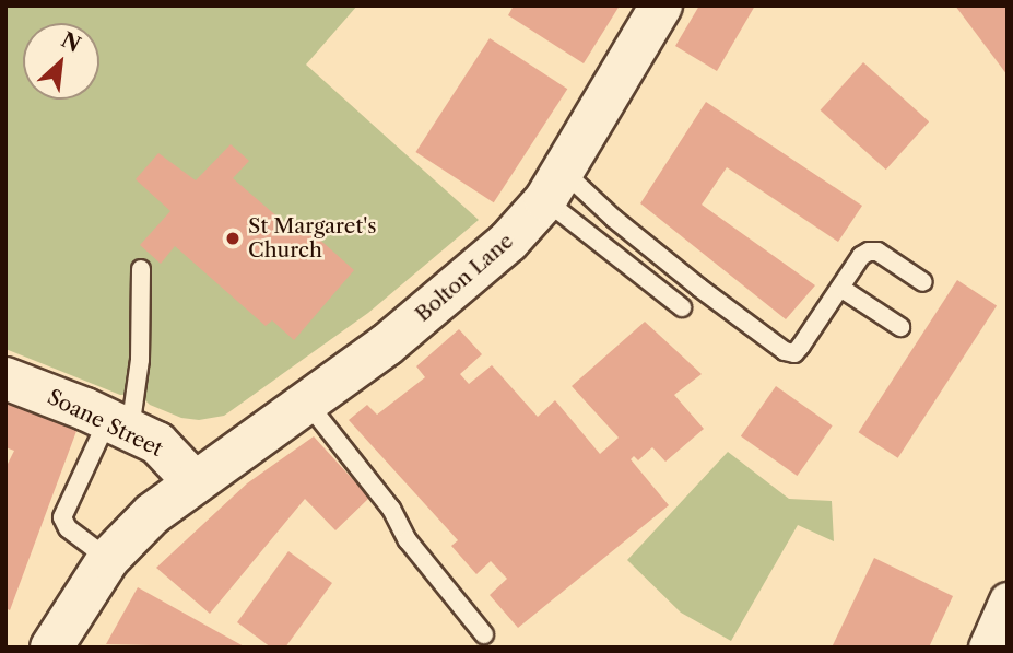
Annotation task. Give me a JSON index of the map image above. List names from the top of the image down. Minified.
{"streets":{"main road":["Bolton Lane","Soane Street"]},"crossings":[["Bolton Lane","Soane Street"]],"places":["St Margaret's Church"],"north":"top right"}
